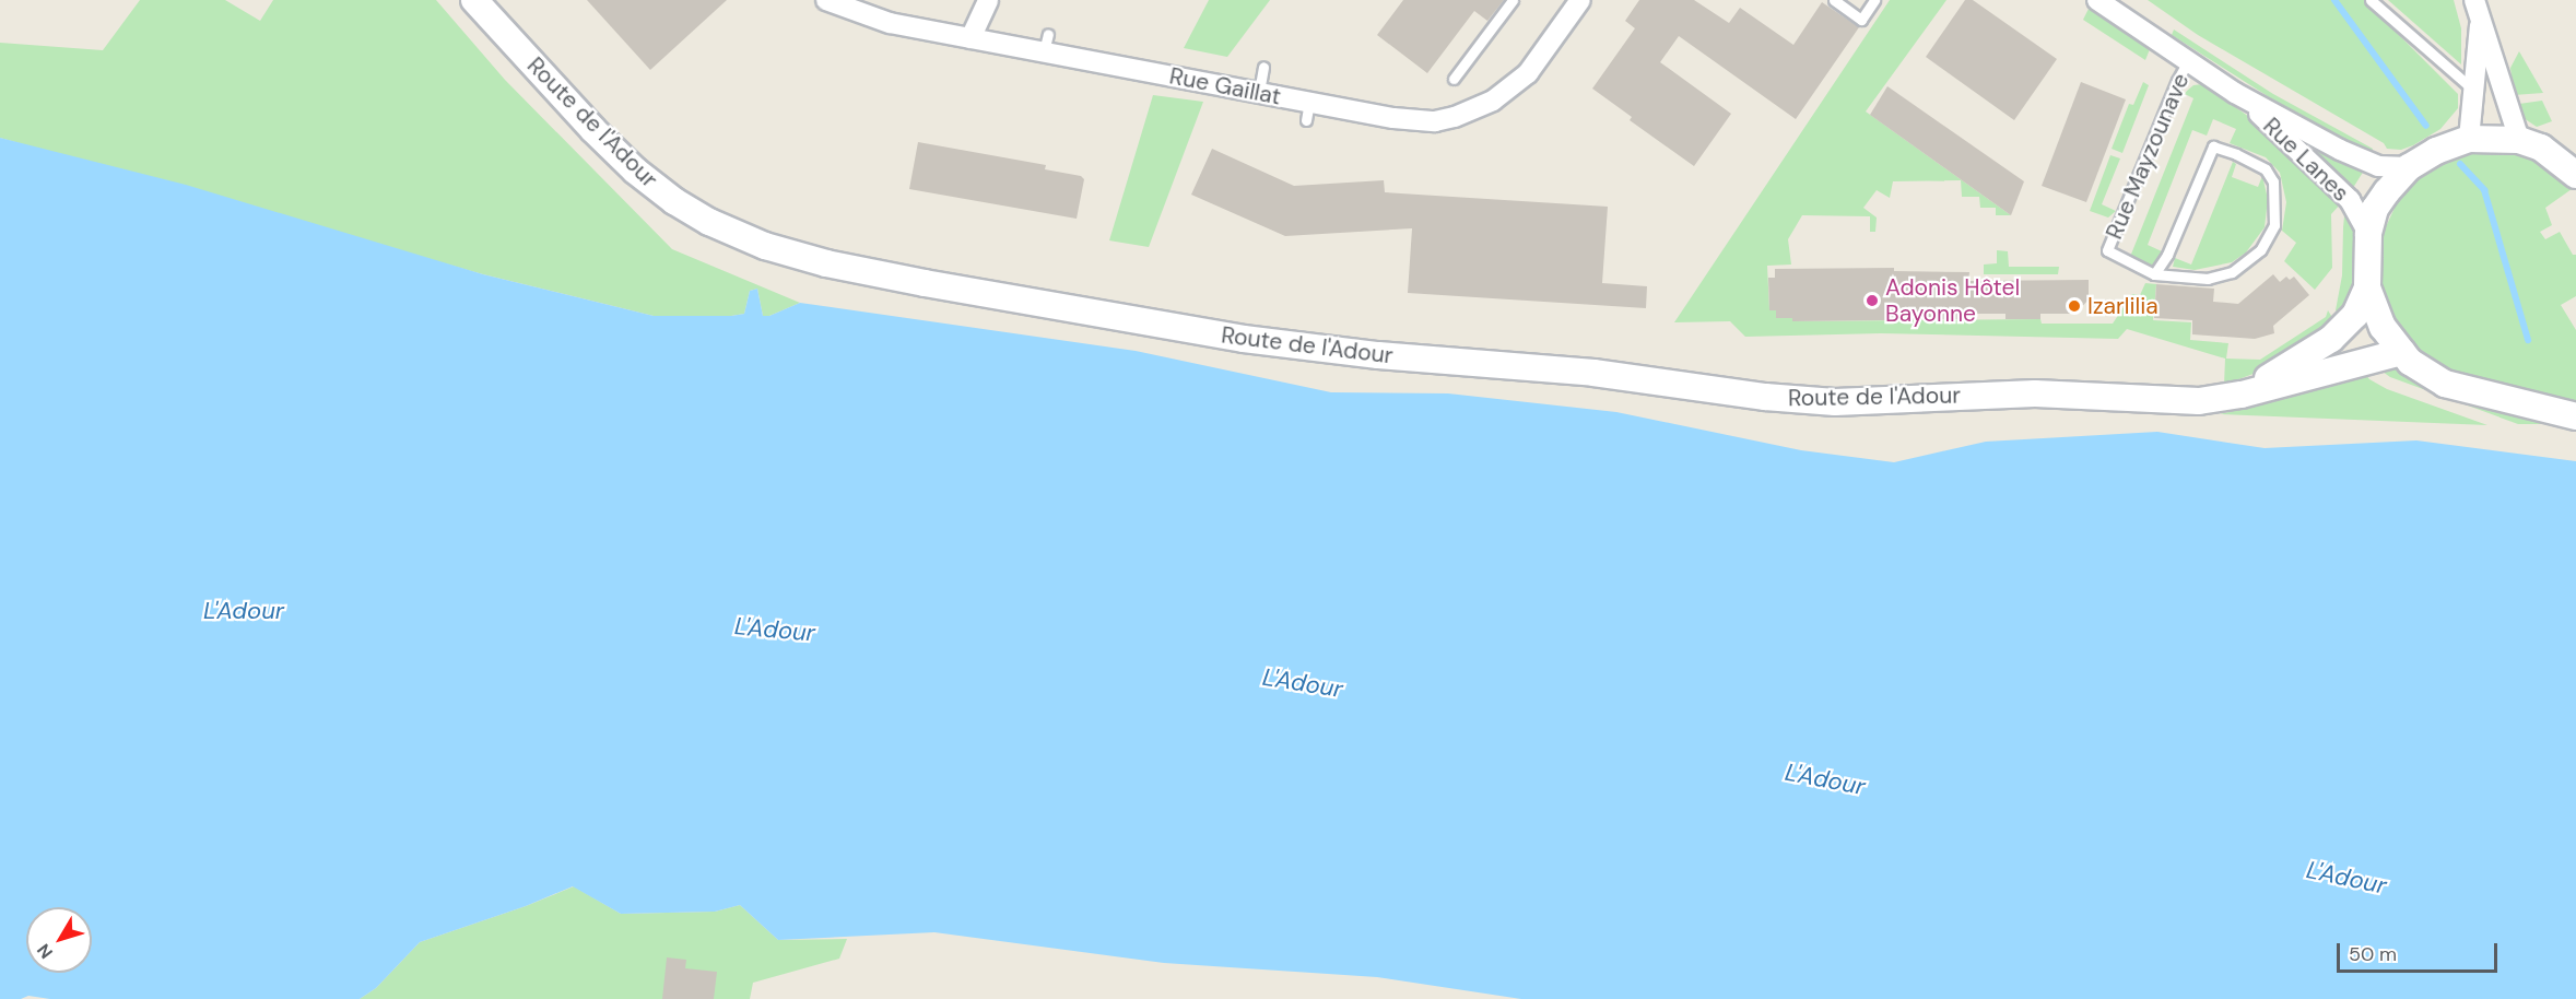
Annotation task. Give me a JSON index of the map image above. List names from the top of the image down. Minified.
{"streets":{"main road":["Route de l'Adour"],"street":["Rue Gaillat","Rue Lanes"],"lane":["Rue Mayzounave"]},"crossings":[["Rue Mayzounave","Rue Lanes"]],"water":["L'Adour"],"places":["Adonis Hôtel Bayonne","Izarlilia"],"scale_bar":"50 m","north":"bottom left"}
